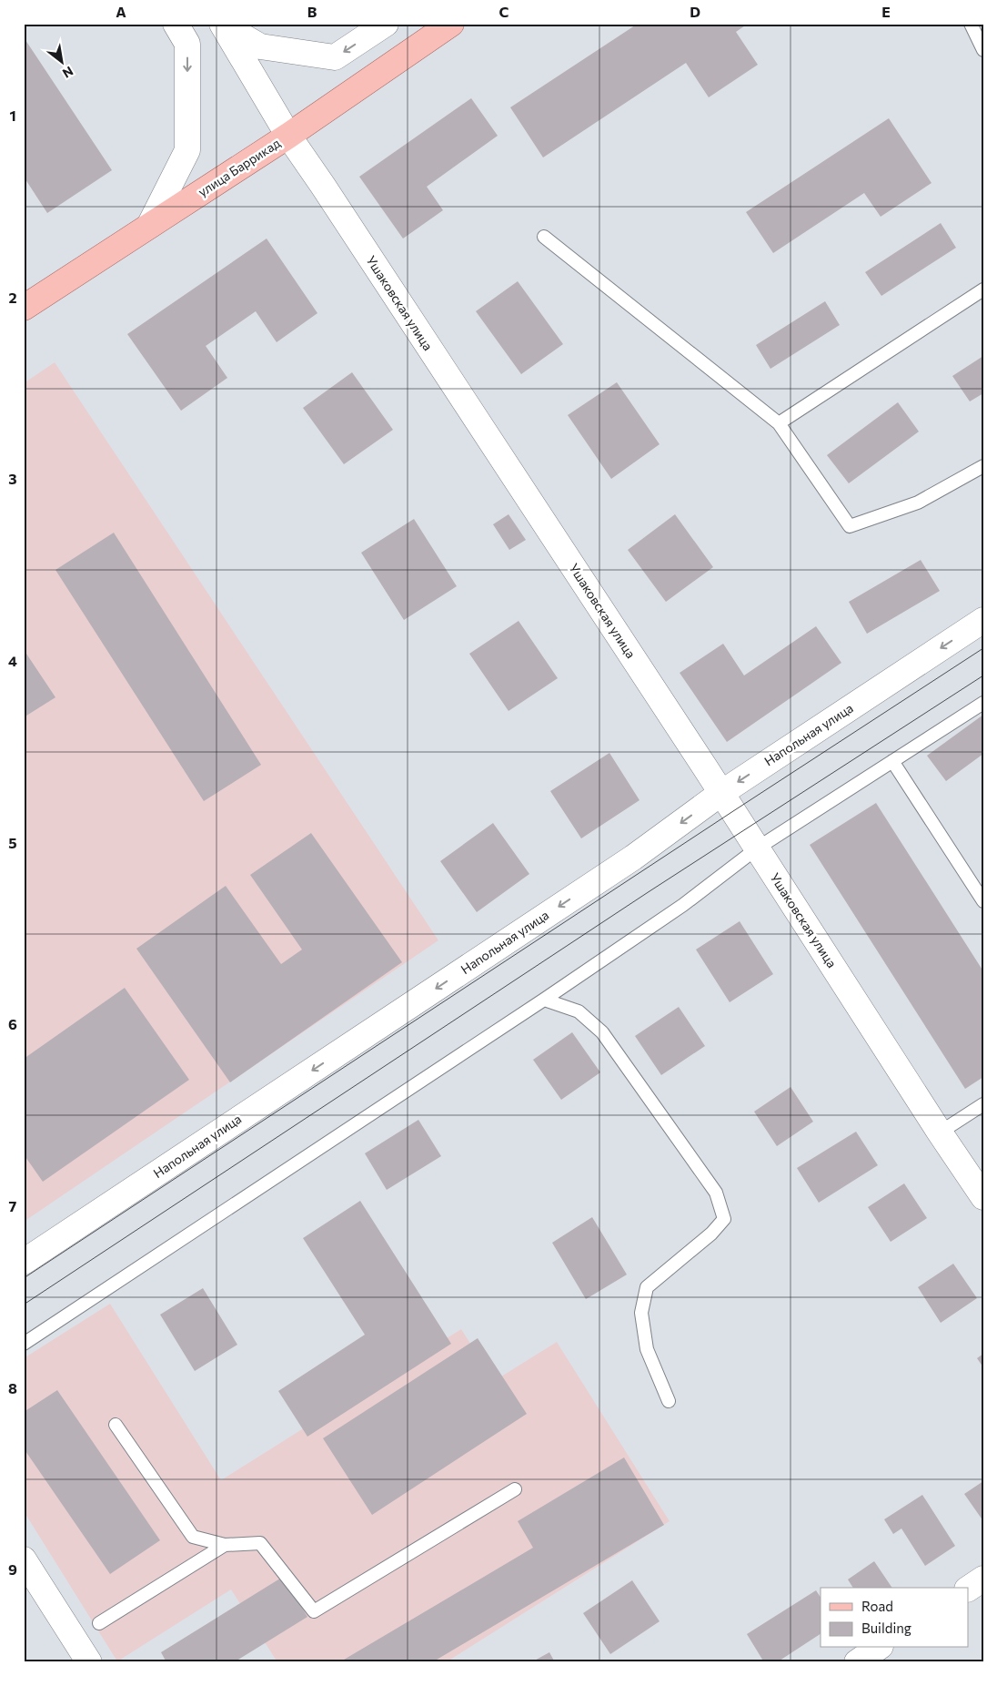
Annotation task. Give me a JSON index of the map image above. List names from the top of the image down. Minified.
{"streets":{"main road":["улица Баррикад","Ушаковская улица","Напольная улица"]},"crossings":[["улица Баррикад","Ушаковская улица"],["Ушаковская улица","Напольная улица"]],"one_way":["Напольная улица"],"legend":["Road","Building"],"north":"bottom right","grid":{"columns":["A","B","C","D","E"],"rows":["1","2","3","4","5","6","7","8","9"]}}
